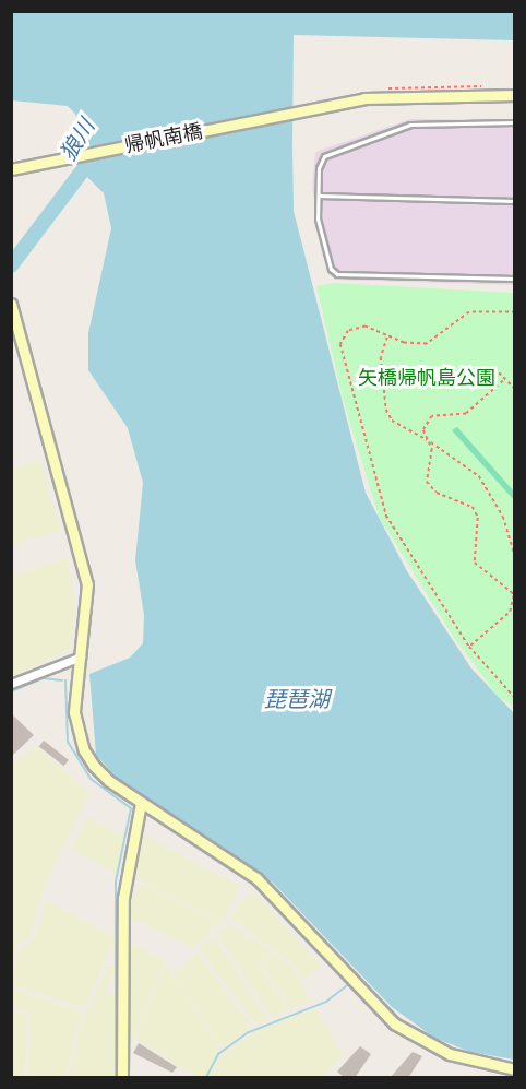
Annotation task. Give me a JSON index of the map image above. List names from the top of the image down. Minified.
{"streets":{"street":["帰帆南橋"]},"water":["狼川","琵琶湖"],"parks":["矢橋帰帆島公園"]}
